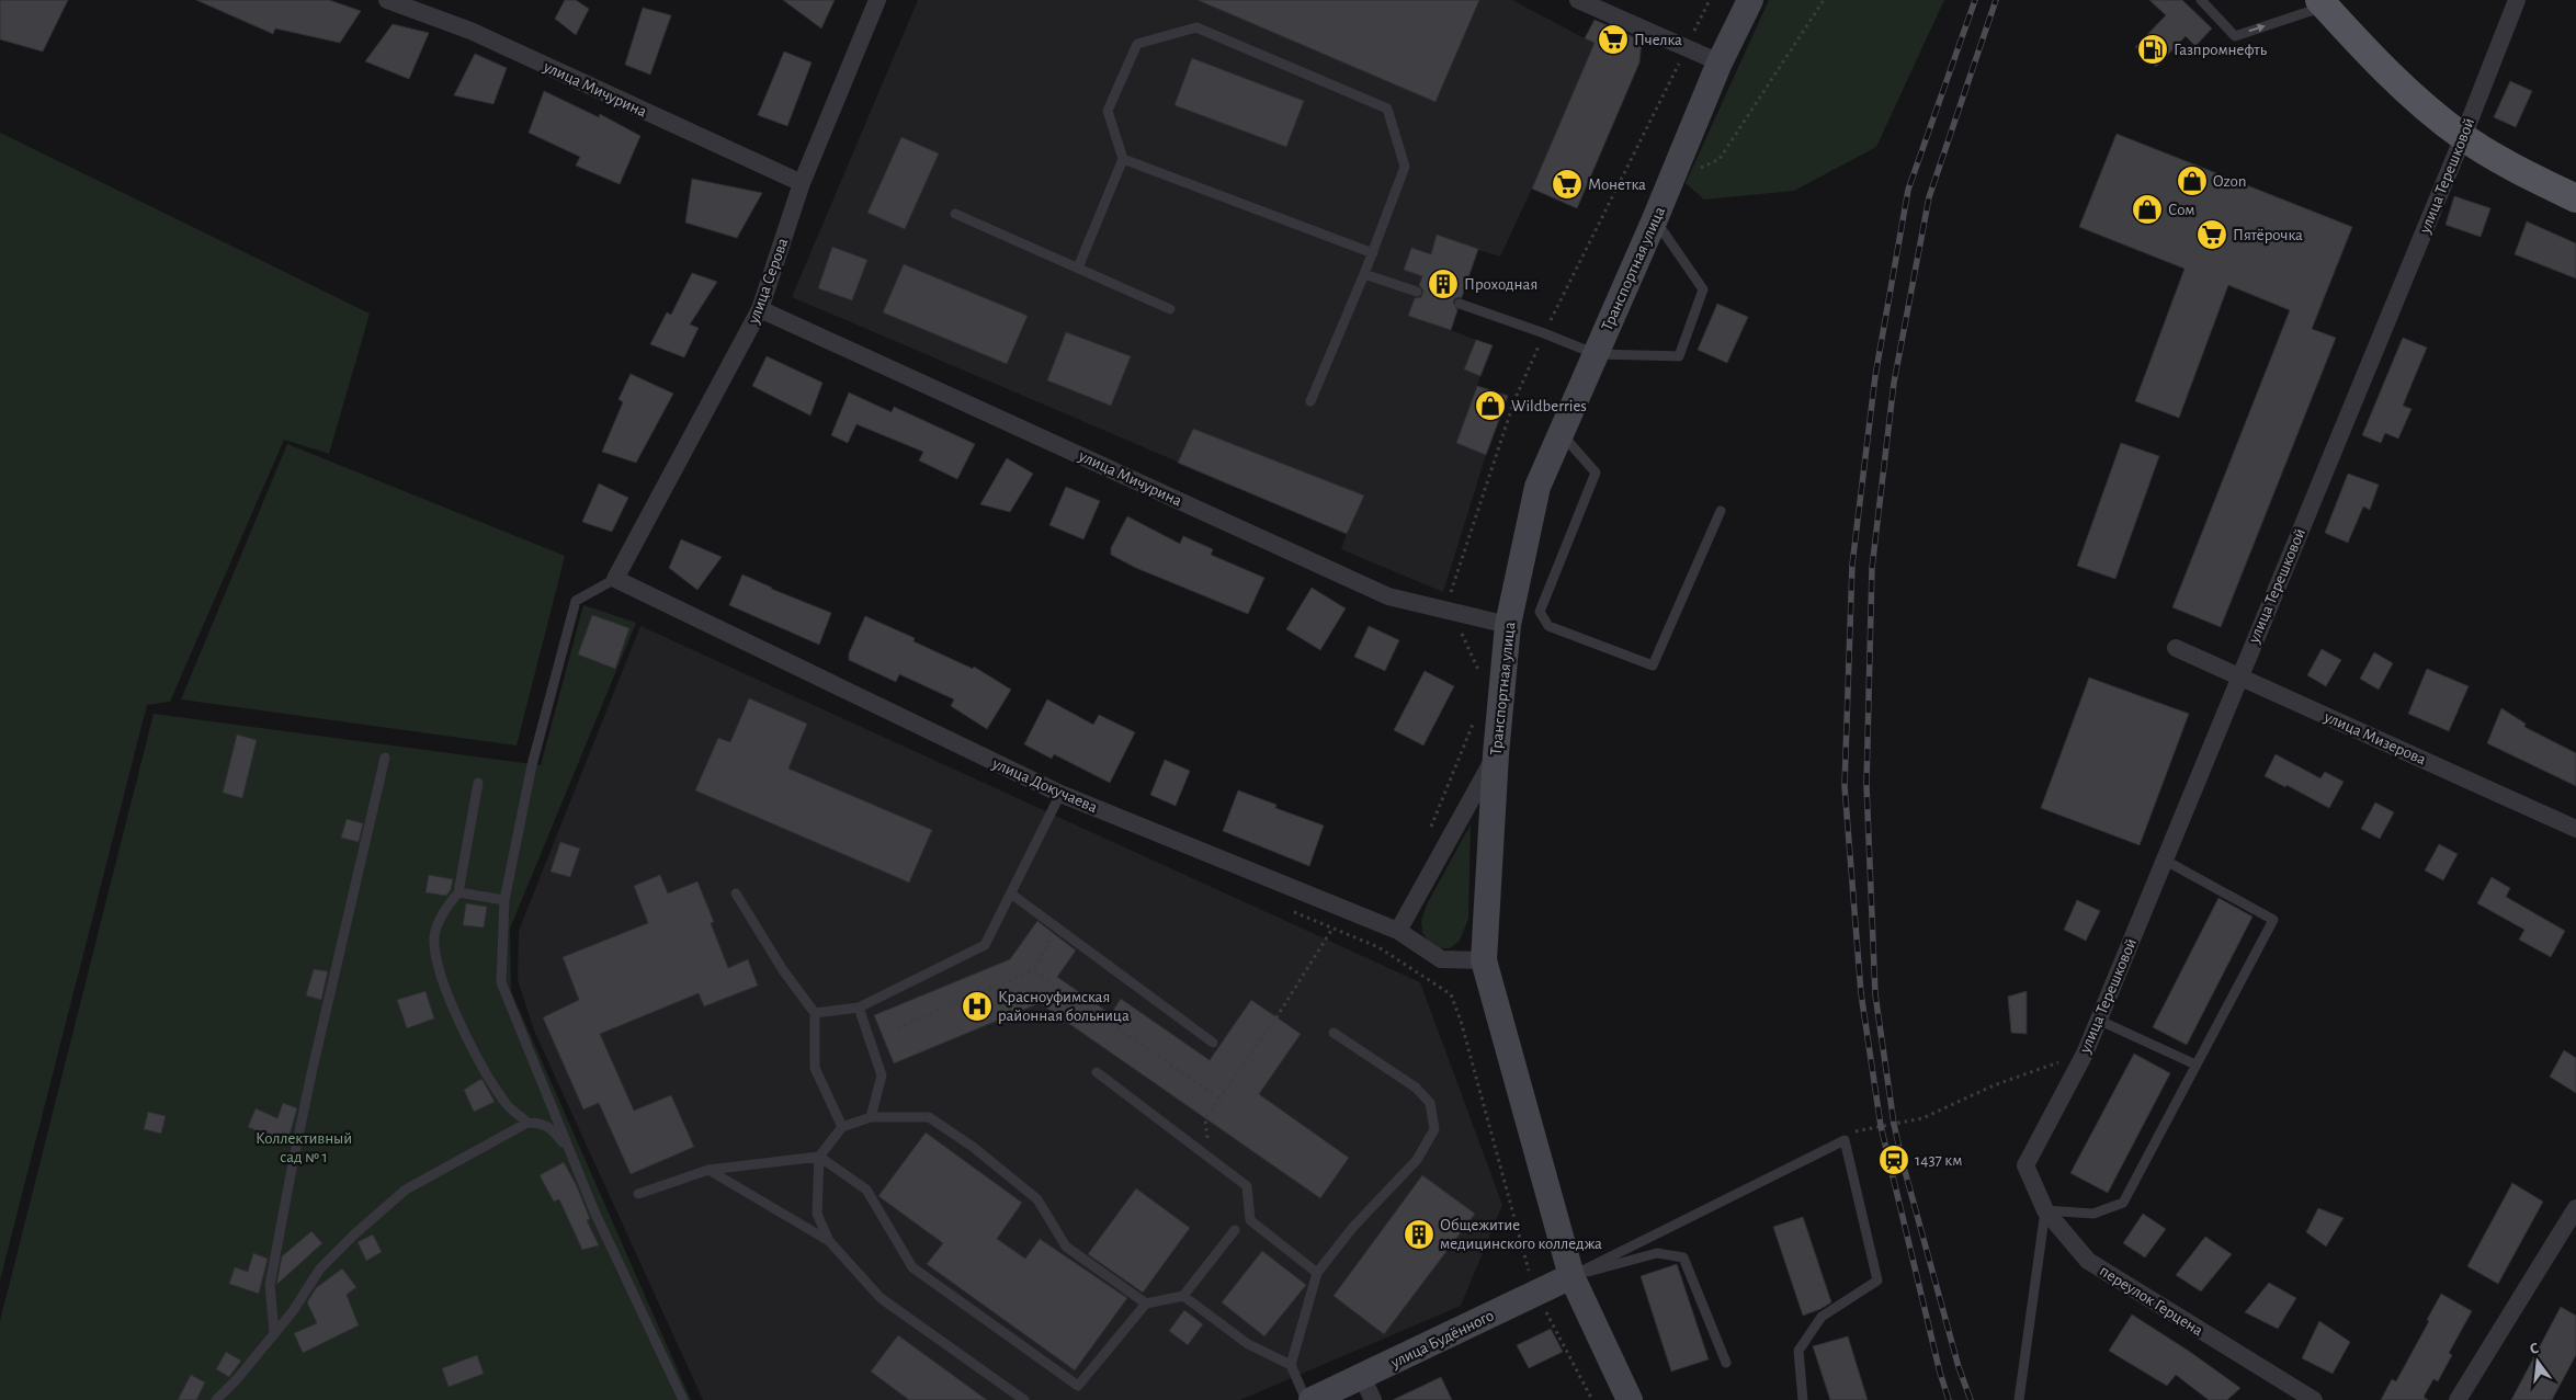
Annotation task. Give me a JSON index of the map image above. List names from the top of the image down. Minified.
{"streets":{"main road":["Транспортная улица","улица Будённого"],"street":["улица Мичурина","улица Терешковой","улица Серова","улица Мизерова","улица Докучаева","переулок Герцена"]},"crossings":[["улица Мичурина","Транспортная улица"],["улица Мичурина","улица Серова"],["улица Терешковой","улица Мизерова"],["улица Терешковой","переулок Герцена"],["Транспортная улица","улица Докучаева"],["Транспортная улица","улица Будённого"],["улица Серова","улица Докучаева"]],"parks":["Коллективный сад № 1"],"places":{"supermarket":["Пчелка","Монетка","Пятёрочка"],"fuel station":["Газпромнефть"],"shop":["Ozon","Сом","Wildberries"],"building":["Проходная","Общежитие медицинского колледжа"],"hospital":["Красноуфимская районная больница"],"station":["1437 км"]},"north":"top"}
